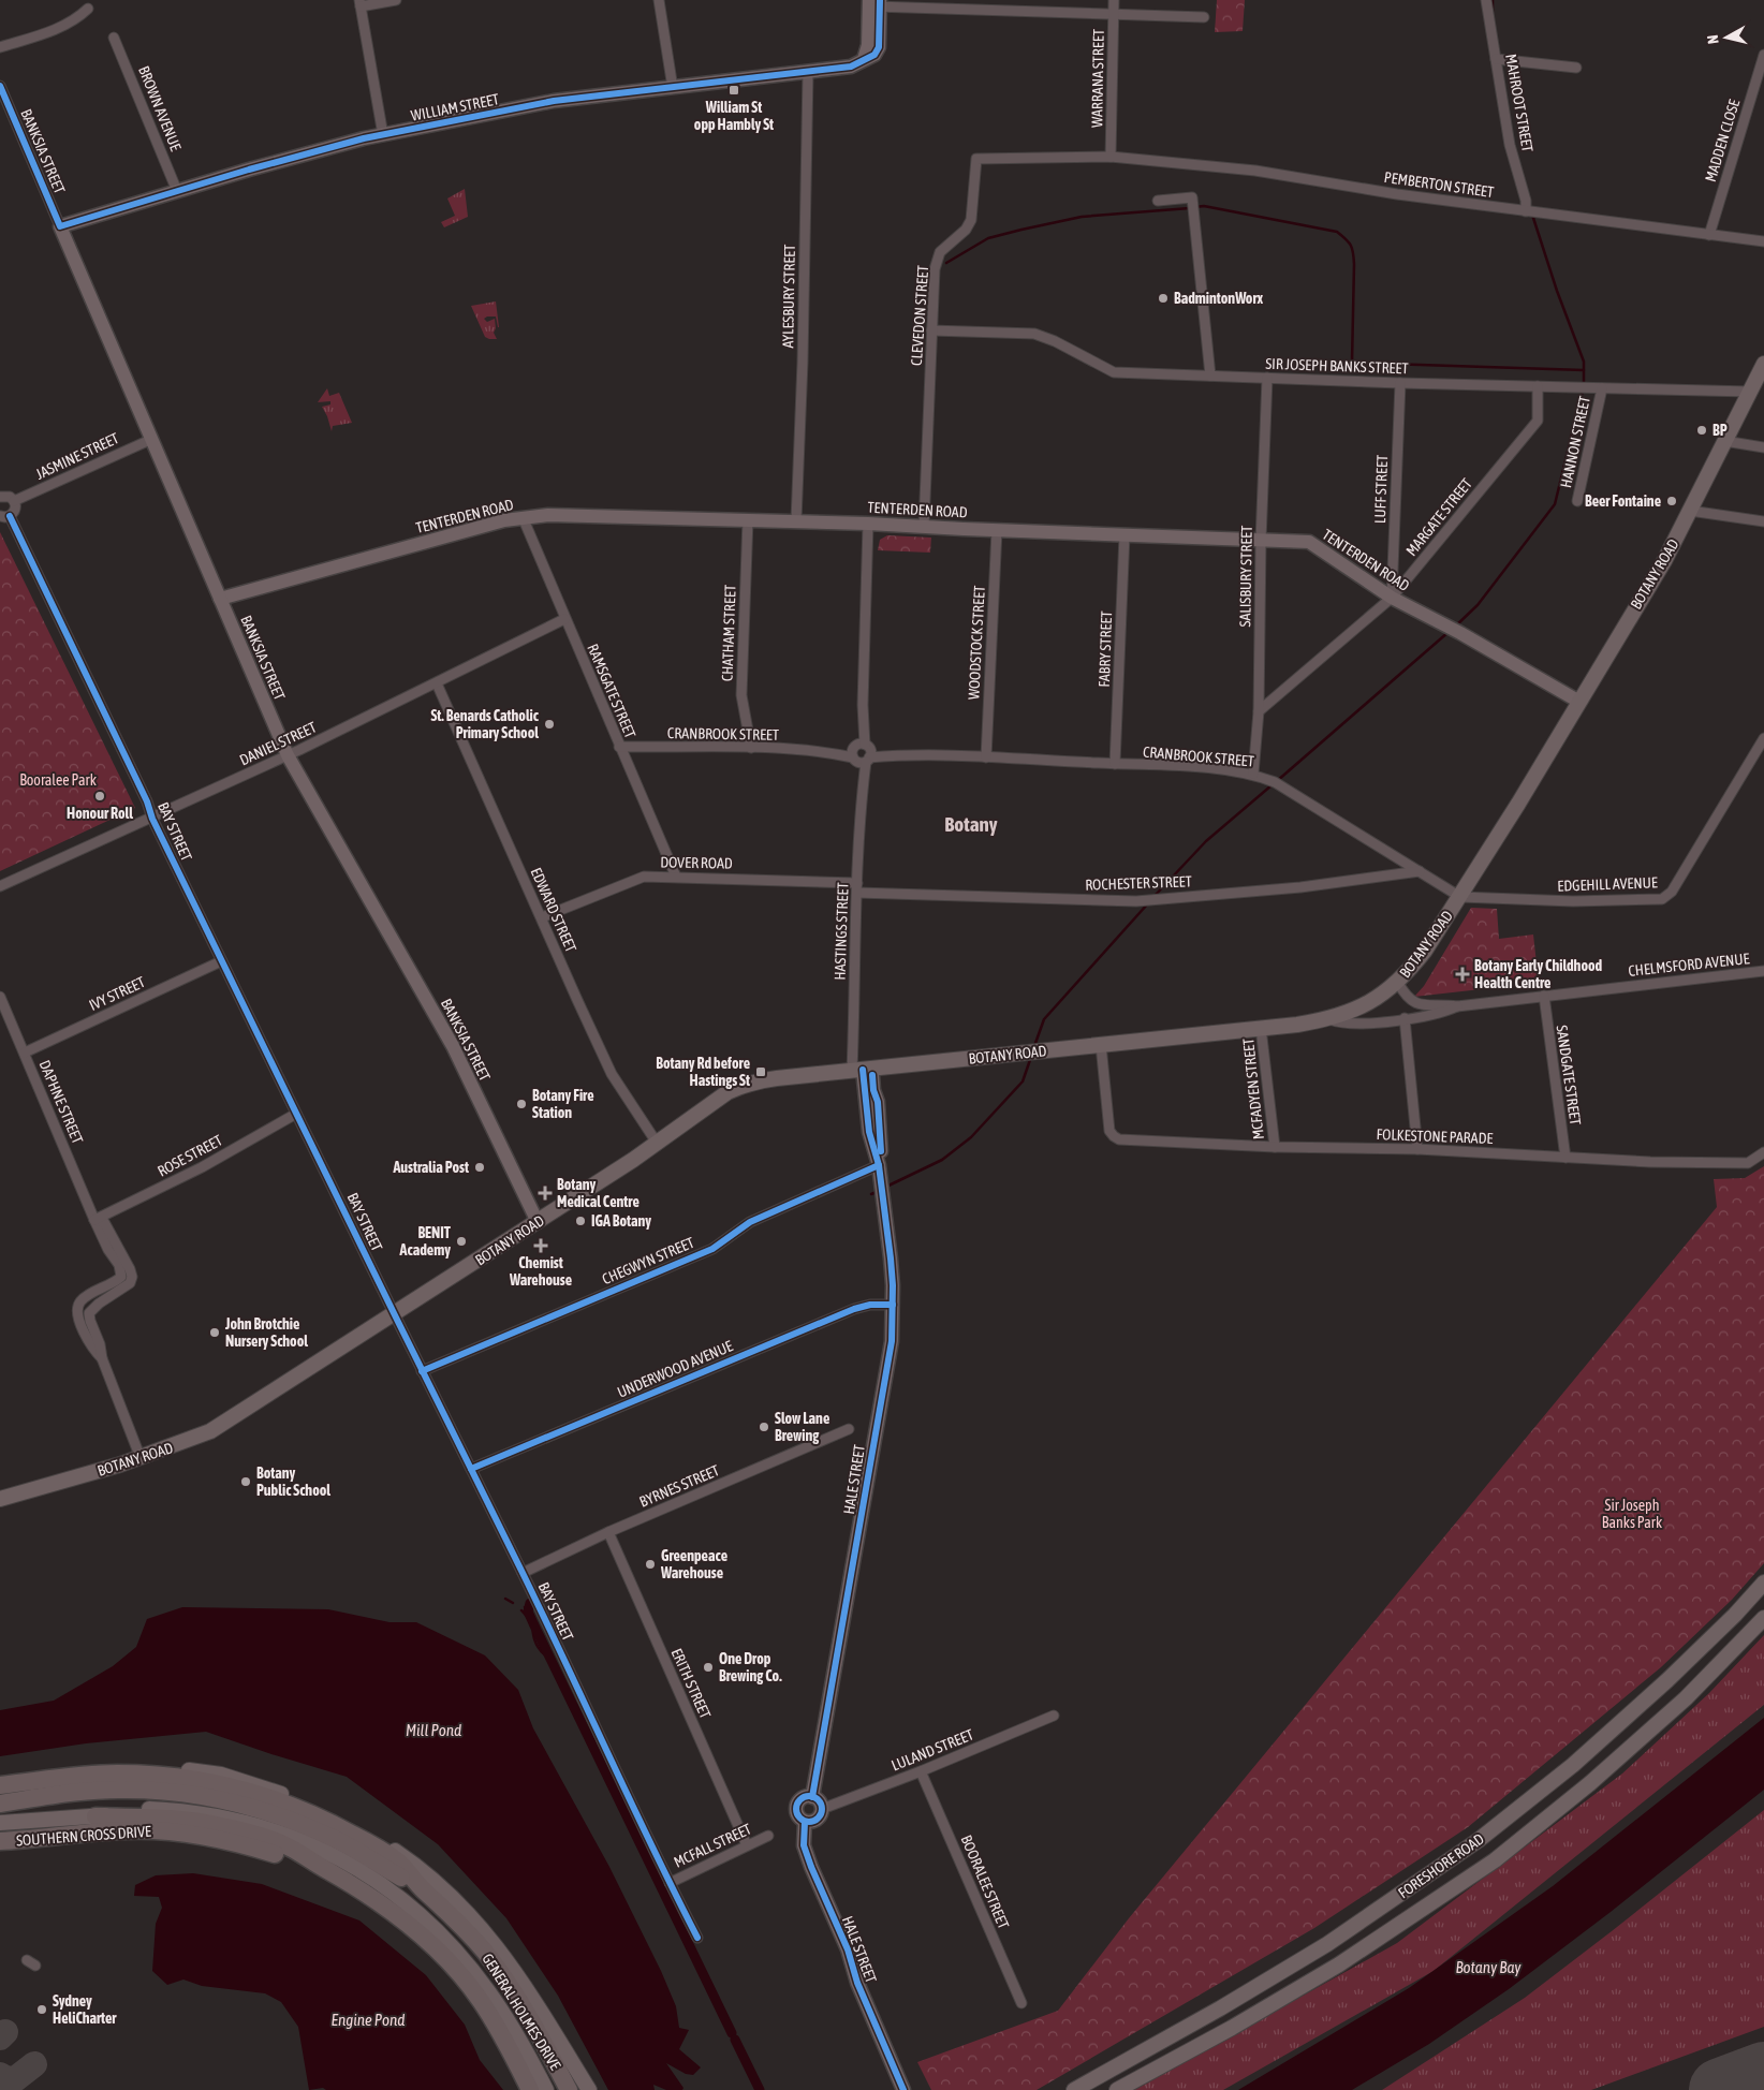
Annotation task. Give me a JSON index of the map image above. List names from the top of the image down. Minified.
{"streets":{"highway":["SOUTHERN CROSS DRIVE","GENERAL HOLMES DRIVE"],"main road":["BOTANY ROAD","FORESHORE ROAD"],"street":["WARRANA STREET","MAHROOT STREET","WILLIAM STREET","BROWN AVENUE","MADDEN CLOSE","BANKSIA STREET","PEMBERTON STREET","AYLESBURY STREET","CLEVEDON STREET","SIR JOSEPH BANKS STREET","HANNON STREET","JASMINE STREET","LUFF STREET","TENTERDEN ROAD","MARGATE STREET","SALISBURY STREET","CHATHAM STREET","WOODSTOCK STREET","FABRY STREET","RAMSGATE STREET","CRANBROOK STREET","DANIEL STREET","BAY STREET","DOVER ROAD","ROCHESTER STREET","EDGEHILL AVENUE","EDWARD STREET","HASTINGS STREET","CHELMSFORD AVENUE","IVY STREET","SANDGATE STREET","MCFADYEN STREET","DAPHNE STREET","FOLKESTONE PARADE","ROSE STREET","CHEGWYN STREET","UNDERWOOD AVENUE","HALE STREET","BYRNES STREET","ERITH STREET","LULAND STREET","MCFALL STREET","BOORALEE STREET"]},"crossings":[["WARRANA STREET","PEMBERTON STREET"],["WARRANA STREET","CLEVEDON STREET"],["MAHROOT STREET","PEMBERTON STREET"],["WILLIAM STREET","BROWN AVENUE"],["WILLIAM STREET","BANKSIA STREET"],["WILLIAM STREET","AYLESBURY STREET"],["MADDEN CLOSE","PEMBERTON STREET"],["BANKSIA STREET","JASMINE STREET"],["BANKSIA STREET","TENTERDEN ROAD"],["BANKSIA STREET","BOTANY ROAD"],["BANKSIA STREET","DANIEL STREET"],["PEMBERTON STREET","CLEVEDON STREET"],["AYLESBURY STREET","TENTERDEN ROAD"],["CLEVEDON STREET","SIR JOSEPH BANKS STREET"],["CLEVEDON STREET","TENTERDEN ROAD"],["SIR JOSEPH BANKS STREET","HANNON STREET"],["SIR JOSEPH BANKS STREET","LUFF STREET"],["SIR JOSEPH BANKS STREET","MARGATE STREET"],["SIR JOSEPH BANKS STREET","BOTANY ROAD"],["SIR JOSEPH BANKS STREET","SALISBURY STREET"],["LUFF STREET","TENTERDEN ROAD"],["LUFF STREET","MARGATE STREET"],["TENTERDEN ROAD","MARGATE STREET"],["TENTERDEN ROAD","BOTANY ROAD"],["TENTERDEN ROAD","SALISBURY STREET"],["TENTERDEN ROAD","CHATHAM STREET"],["TENTERDEN ROAD","WOODSTOCK STREET"],["TENTERDEN ROAD","FABRY STREET"],["TENTERDEN ROAD","RAMSGATE STREET"],["TENTERDEN ROAD","HASTINGS STREET"],["MARGATE STREET","SALISBURY STREET"],["BOTANY ROAD","CRANBROOK STREET"],["BOTANY ROAD","BAY STREET"],["BOTANY ROAD","EDGEHILL AVENUE"],["BOTANY ROAD","EDWARD STREET"],["BOTANY ROAD","HASTINGS STREET"],["BOTANY ROAD","CHELMSFORD AVENUE"],["BOTANY ROAD","MCFADYEN STREET"],["BOTANY ROAD","DAPHNE STREET"],["BOTANY ROAD","FOLKESTONE PARADE"],["BOTANY ROAD","HALE STREET"],["SALISBURY STREET","CRANBROOK STREET"],["CHATHAM STREET","CRANBROOK STREET"],["WOODSTOCK STREET","CRANBROOK STREET"],["FABRY STREET","CRANBROOK STREET"],["RAMSGATE STREET","CRANBROOK STREET"],["RAMSGATE STREET","DANIEL STREET"],["RAMSGATE STREET","DOVER ROAD"],["CRANBROOK STREET","ROCHESTER STREET"],["CRANBROOK STREET","EDGEHILL AVENUE"],["CRANBROOK STREET","HASTINGS STREET"],["DANIEL STREET","BAY STREET"],["DANIEL STREET","EDWARD STREET"],["BAY STREET","IVY STREET"],["BAY STREET","ROSE STREET"],["BAY STREET","CHEGWYN STREET"],["BAY STREET","UNDERWOOD AVENUE"],["BAY STREET","BYRNES STREET"],["BAY STREET","MCFALL STREET"],["DOVER ROAD","ROCHESTER STREET"],["DOVER ROAD","EDWARD STREET"],["DOVER ROAD","HASTINGS STREET"],["ROCHESTER STREET","HASTINGS STREET"],["HASTINGS STREET","HALE STREET"],["CHELMSFORD AVENUE","SANDGATE STREET"],["IVY STREET","DAPHNE STREET"],["SANDGATE STREET","FOLKESTONE PARADE"],["MCFADYEN STREET","FOLKESTONE PARADE"],["DAPHNE STREET","ROSE STREET"],["CHEGWYN STREET","HALE STREET"],["UNDERWOOD AVENUE","HALE STREET"],["HALE STREET","LULAND STREET"],["BYRNES STREET","ERITH STREET"],["ERITH STREET","MCFALL STREET"],["LULAND STREET","BOORALEE STREET"],["SOUTHERN CROSS DRIVE","GENERAL HOLMES DRIVE"]],"districts":["Botany"],"water":["Mill Pond","Botany Bay","Engine Pond"],"parks":["Booralee Park","Sir Joseph Banks Park"],"places":{"transit":["William St opp Hambly St","Botany Rd before Hastings St"],"other":["BadmintonWorx","BP","Beer Fontaine","St. Benards Catholic Primary School","Honour Roll","Botany Fire Station","Australia Post","IGA Botany","BENIT Academy","John Brotchie Nursery School","Slow Lane Brewing","Botany Public School","Greenpeace Warehouse","One Drop Brewing Co.","Sydney HeliCharter"],"health":["Botany Early Childhood Health Centre","Botany Medical Centre","Chemist Warehouse"]},"north":"left"}
